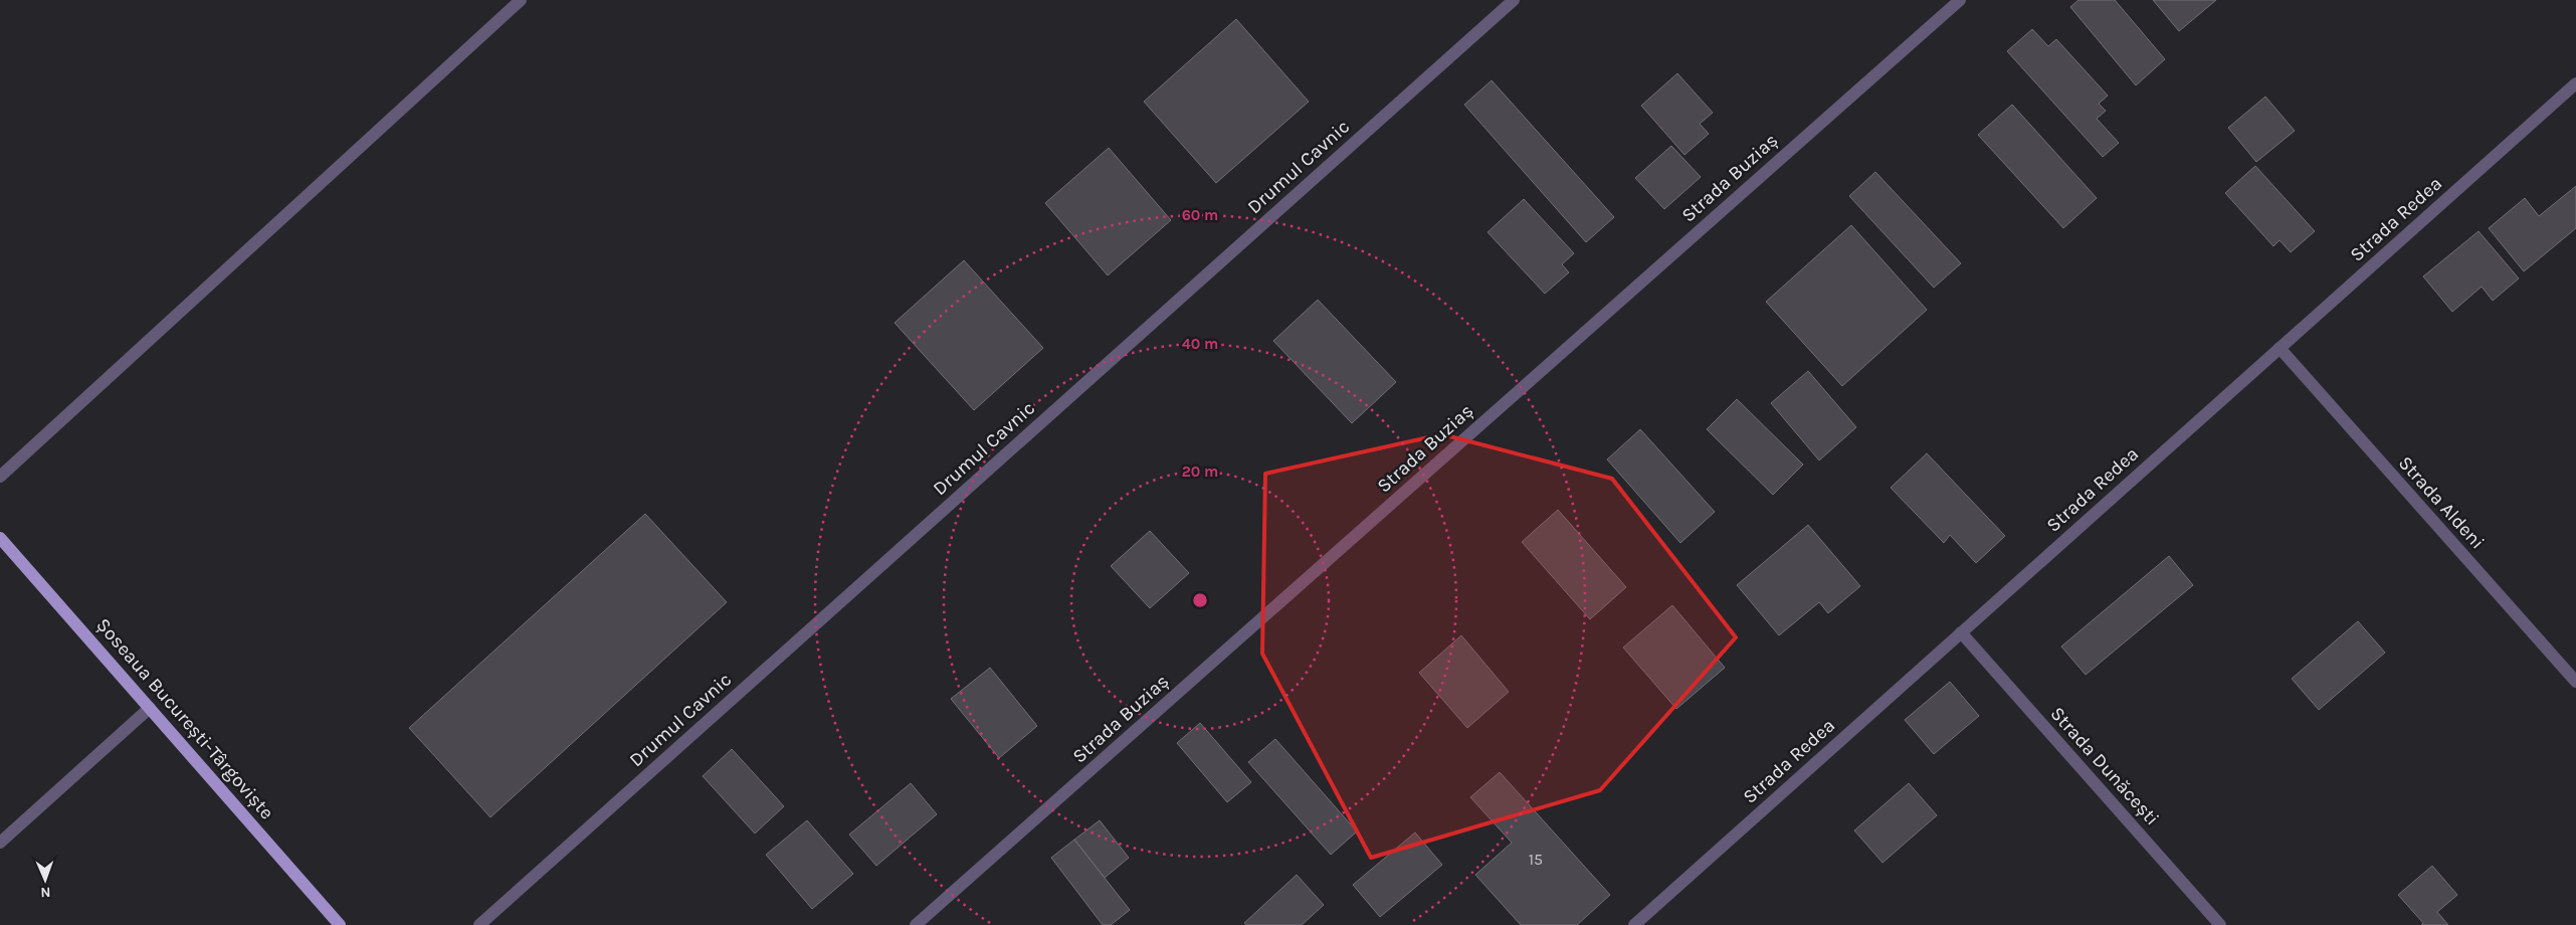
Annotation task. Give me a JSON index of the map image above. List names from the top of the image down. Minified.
{"streets":{"main road":["Șoseaua București-Târgoviște"],"street":["Drumul Cavnic","Strada Buziaș","Strada Redea","Strada Aldeni","Strada Dunăcești"]},"crossings":[["Strada Redea","Strada Aldeni"],["Strada Redea","Strada Dunăcești"]],"house_numbers":["15"],"north":"bottom","rings":["60 m","40 m","20 m"]}
